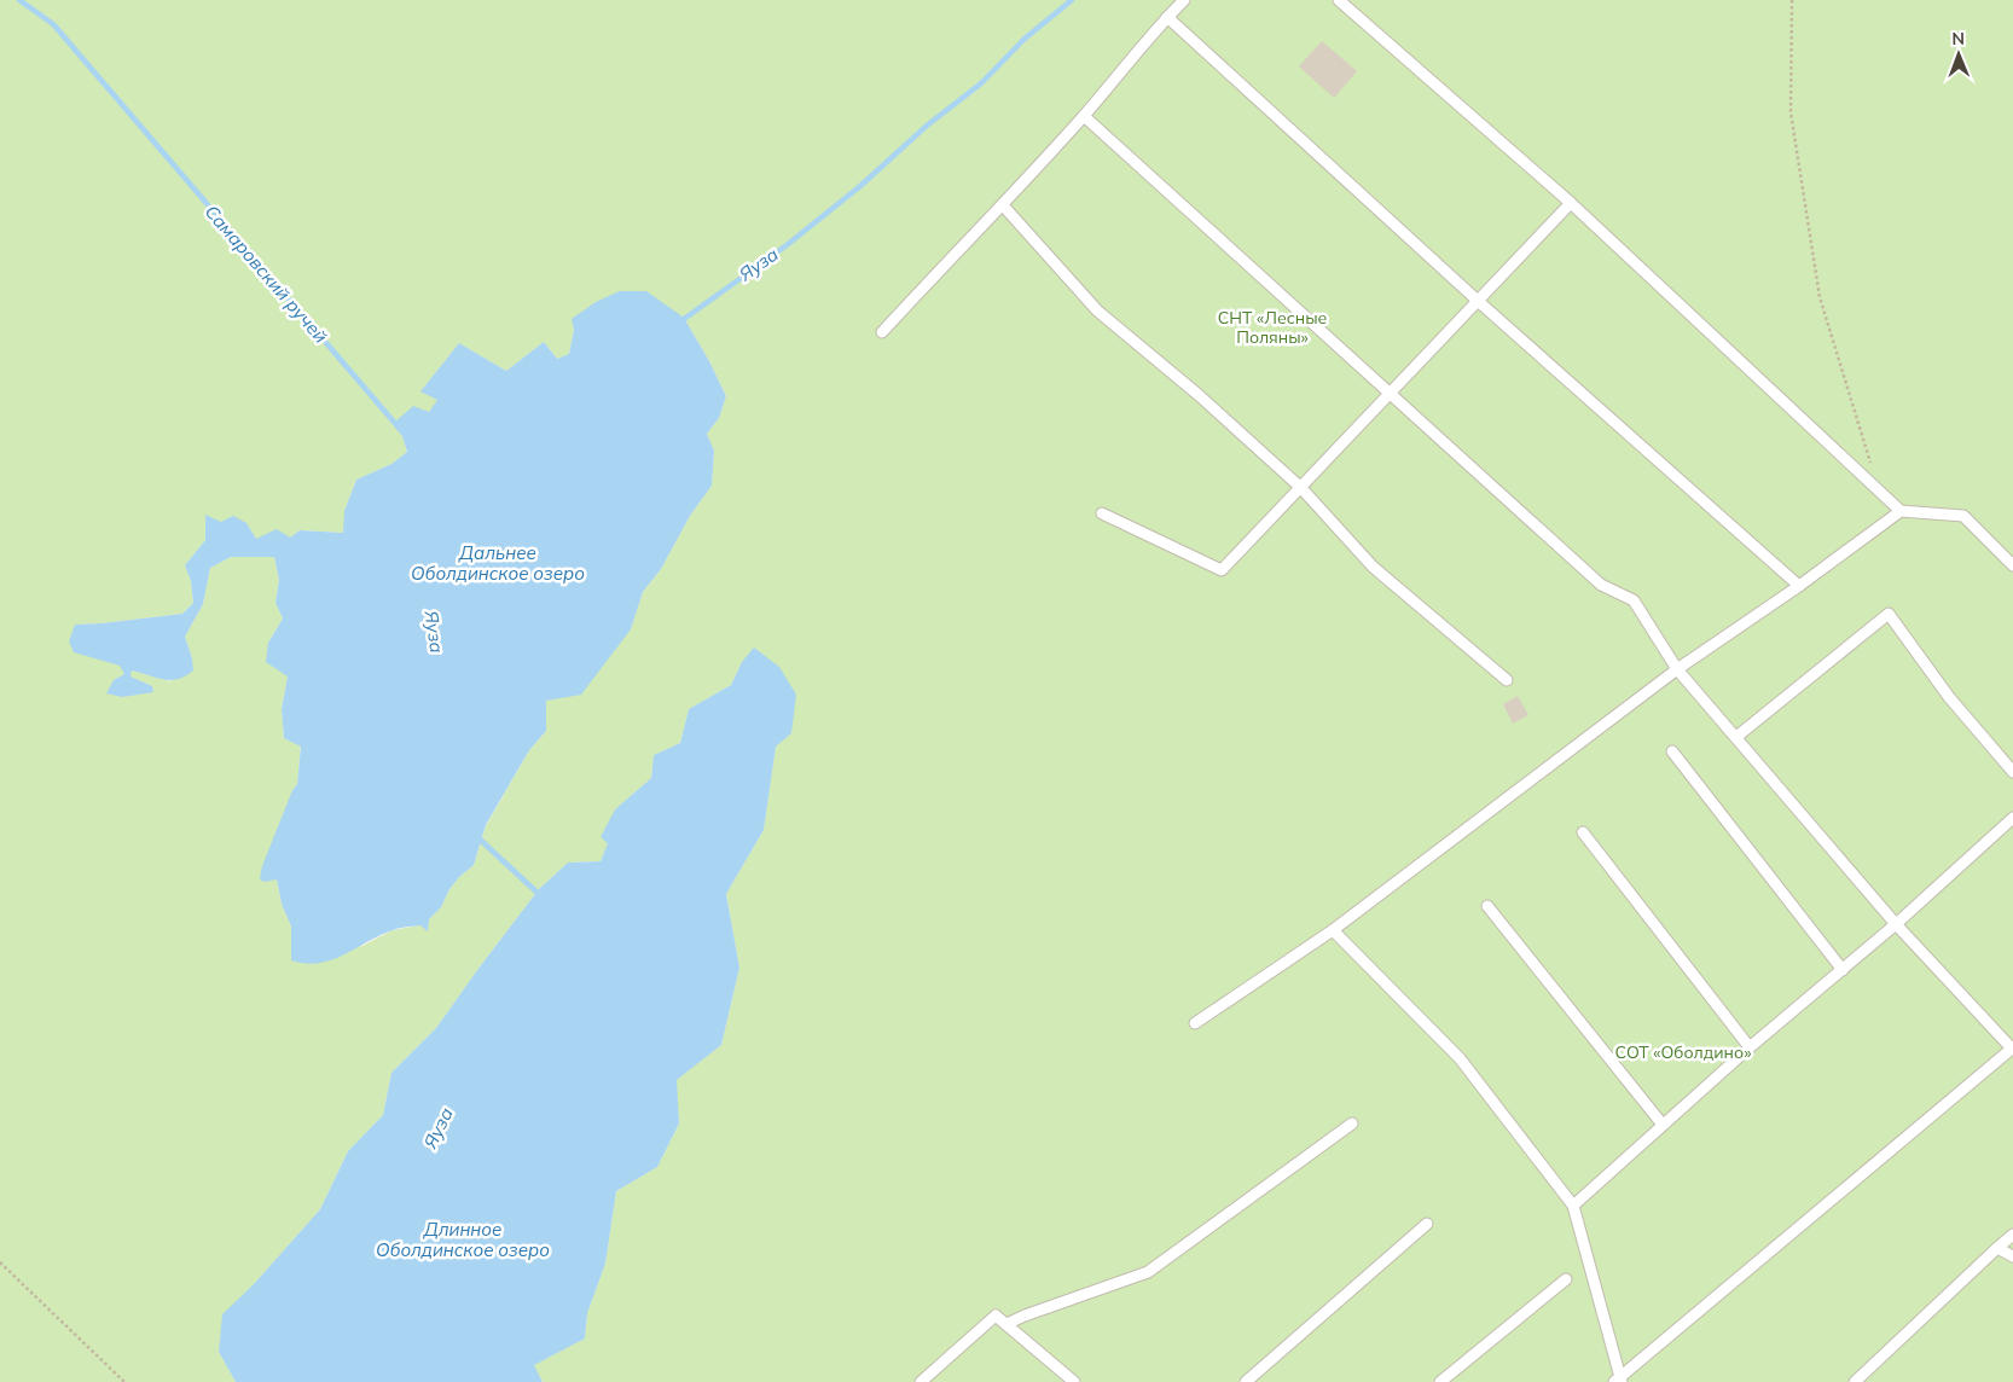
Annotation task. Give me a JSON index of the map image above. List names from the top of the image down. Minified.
{"water":["Яуза","Самаровский ручей","Дальнее Оболдинское озеро","Длинное Оболдинское озеро"],"parks":["СНТ «Лесные Поляны»","СОТ «Оболдино»"],"north":"top"}
